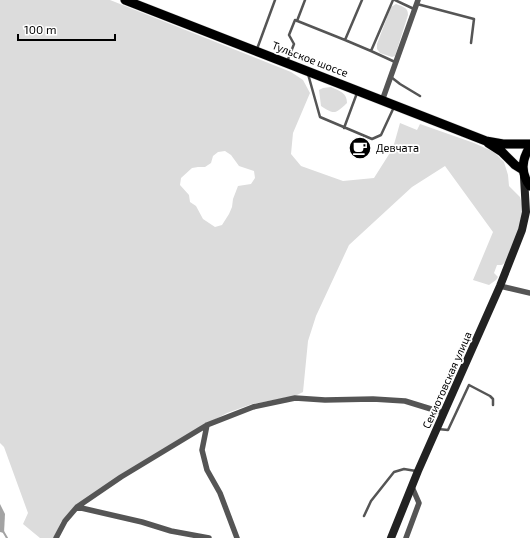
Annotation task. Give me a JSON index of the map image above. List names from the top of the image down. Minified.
{"streets":{"main road":["Тульское шоссе","Секиотовская улица"]},"places":{"cafe":["Девчата"]},"scale_bar":"100 m"}
